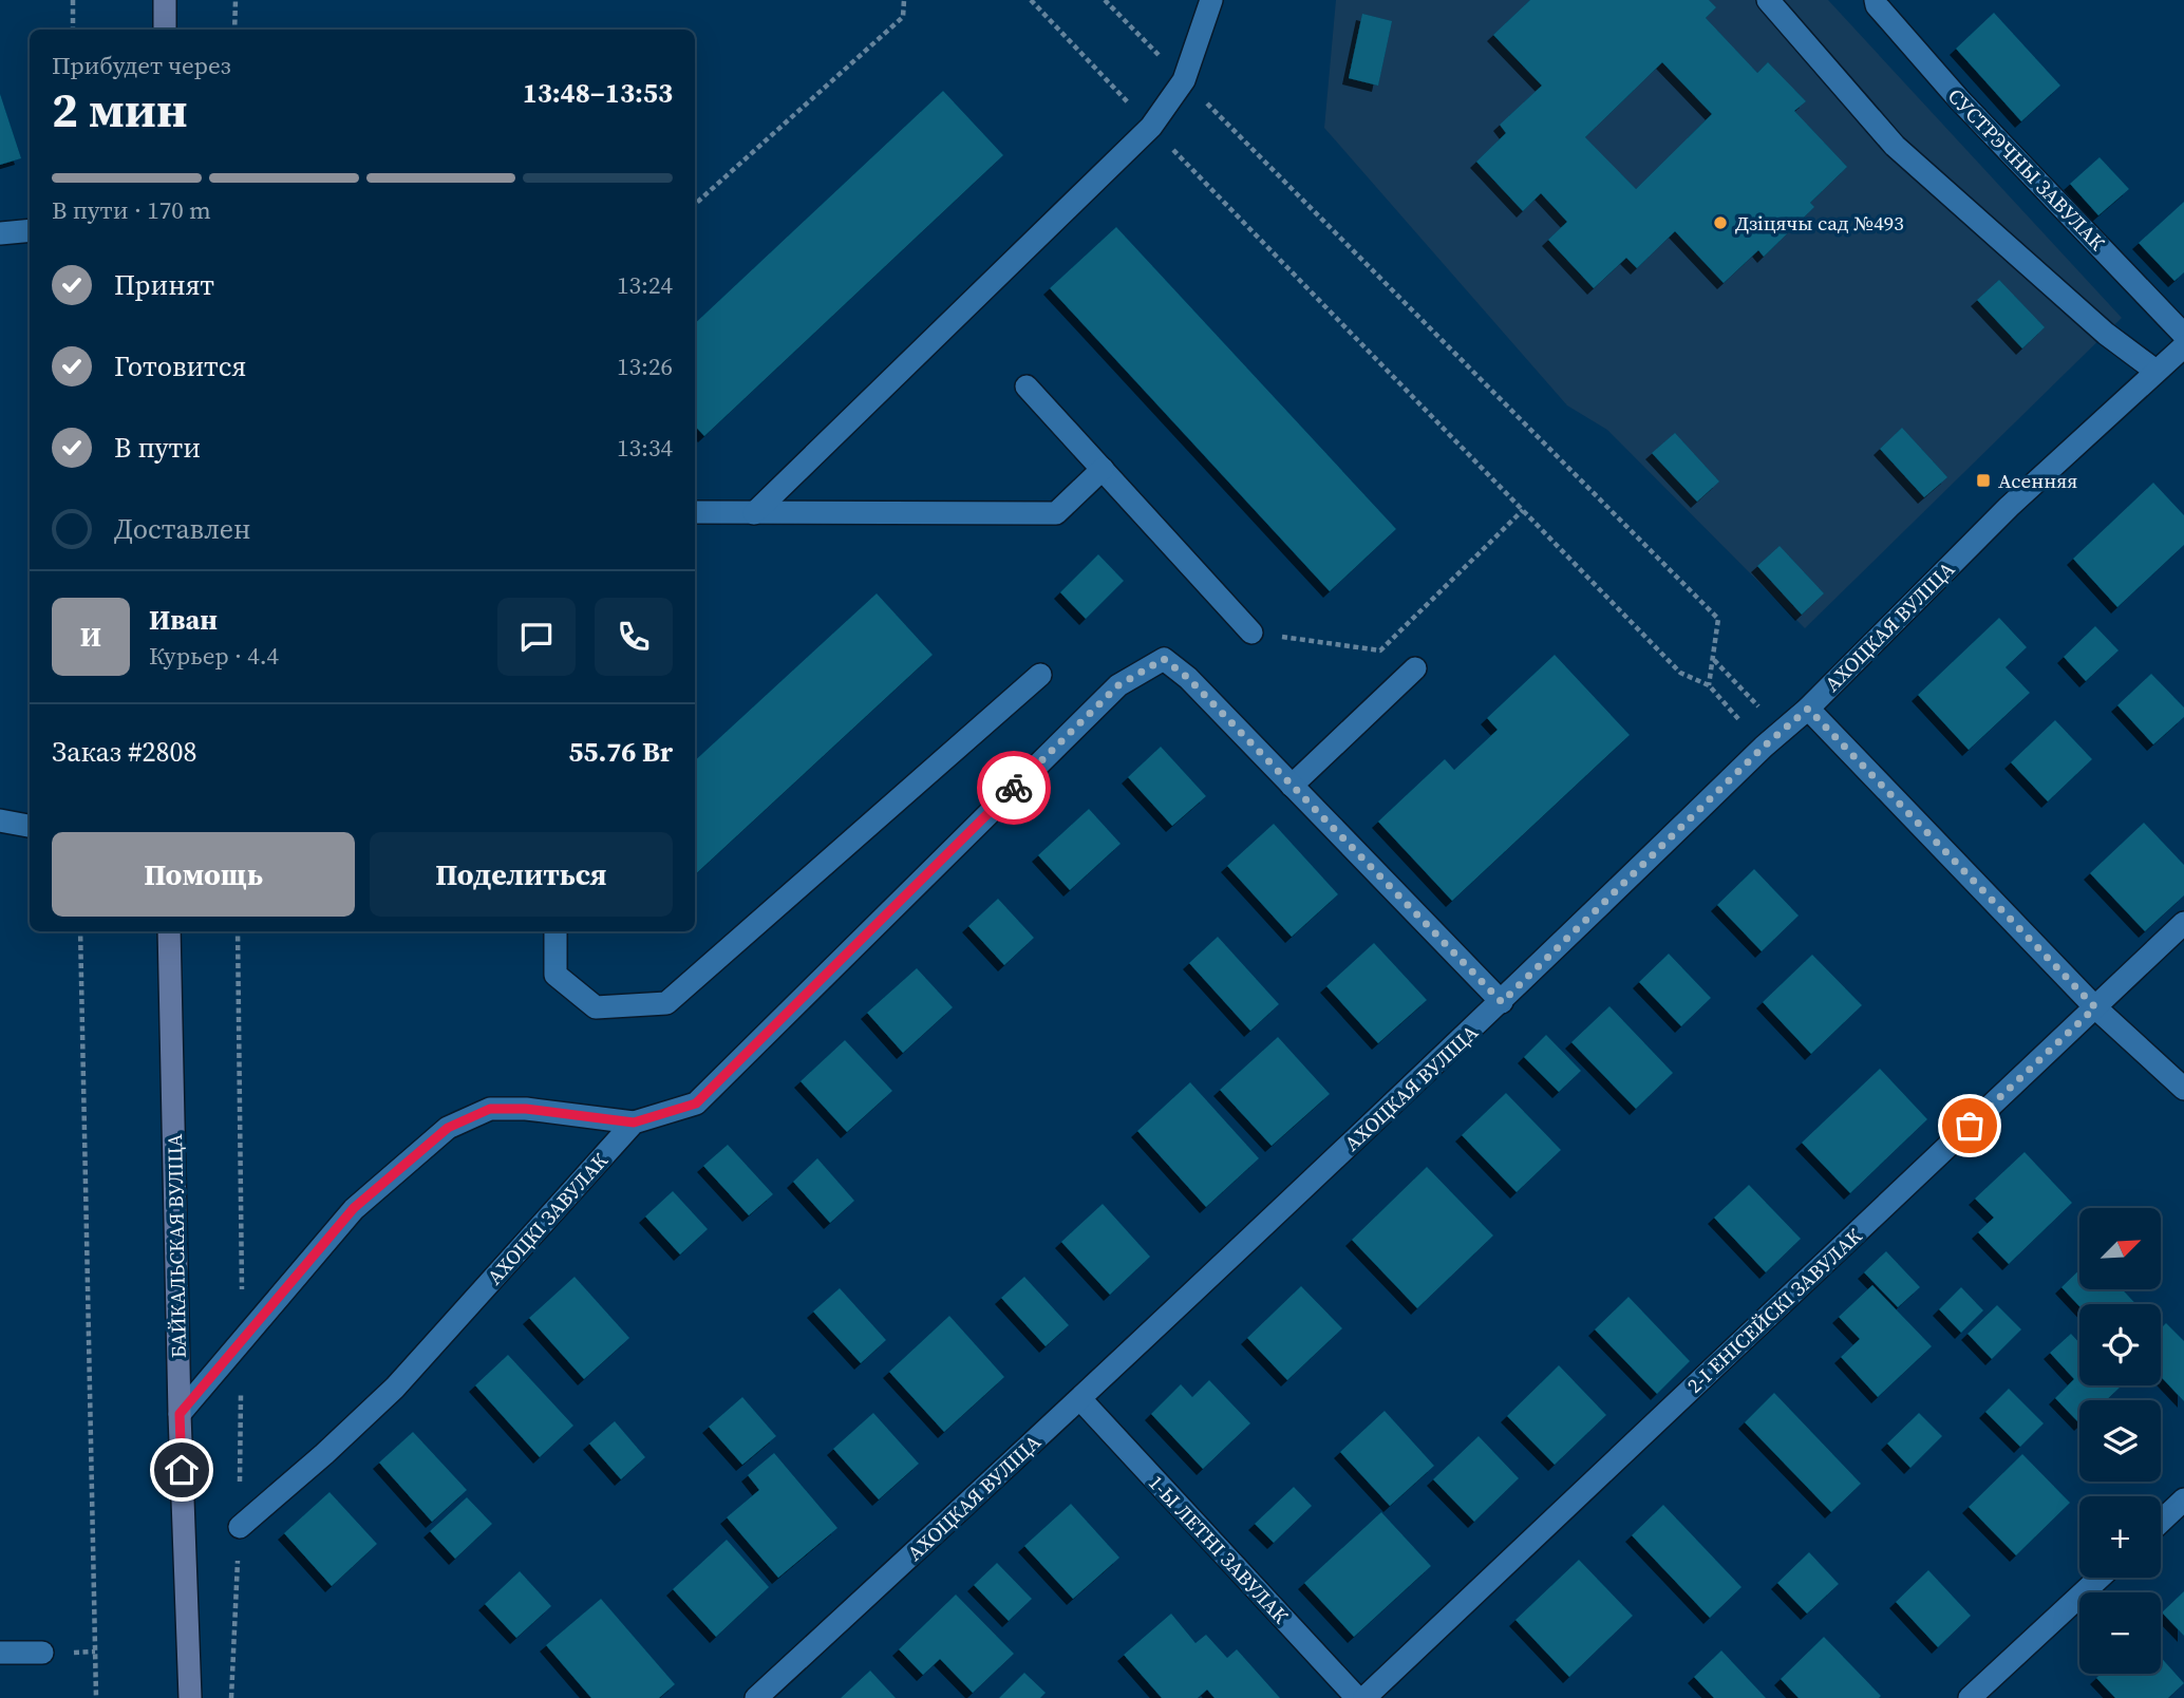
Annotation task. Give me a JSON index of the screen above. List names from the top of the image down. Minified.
{"streets":{"main road":["БАЙКАЛЬСКАЯ ВУЛІЦА"],"street":["СУСТРЭЧНЫ ЗАВУЛАК","АХОЦКАЯ ВУЛІЦА","АХОЦКІ ЗАВУЛАК","2-І ЕНІСЕЙСКІ ЗАВУЛАК","1-Ы ЛЕТНІ ЗАВУЛАК"]},"crossings":[["АХОЦКАЯ ВУЛІЦА","1-Ы ЛЕТНІ ЗАВУЛАК"]],"places":{"other":["Дзіцячы сад №493"],"transit":["Асенняя"]},"north":"top right","page":{"heading":["2 мин","Прибудет через","13:48–13:53"],"panel":["Иван","Курьер · 4.4","Заказ #2808","55.76 Br"],"bar":"В пути · 170 m","list":[["Принят","13:24"],["Готовится","13:26"],["В пути","13:34"],"Доставлен"],"round":"И","buttons":["Помощь","Поделиться"],"map_buttons":["+","−"]}}
